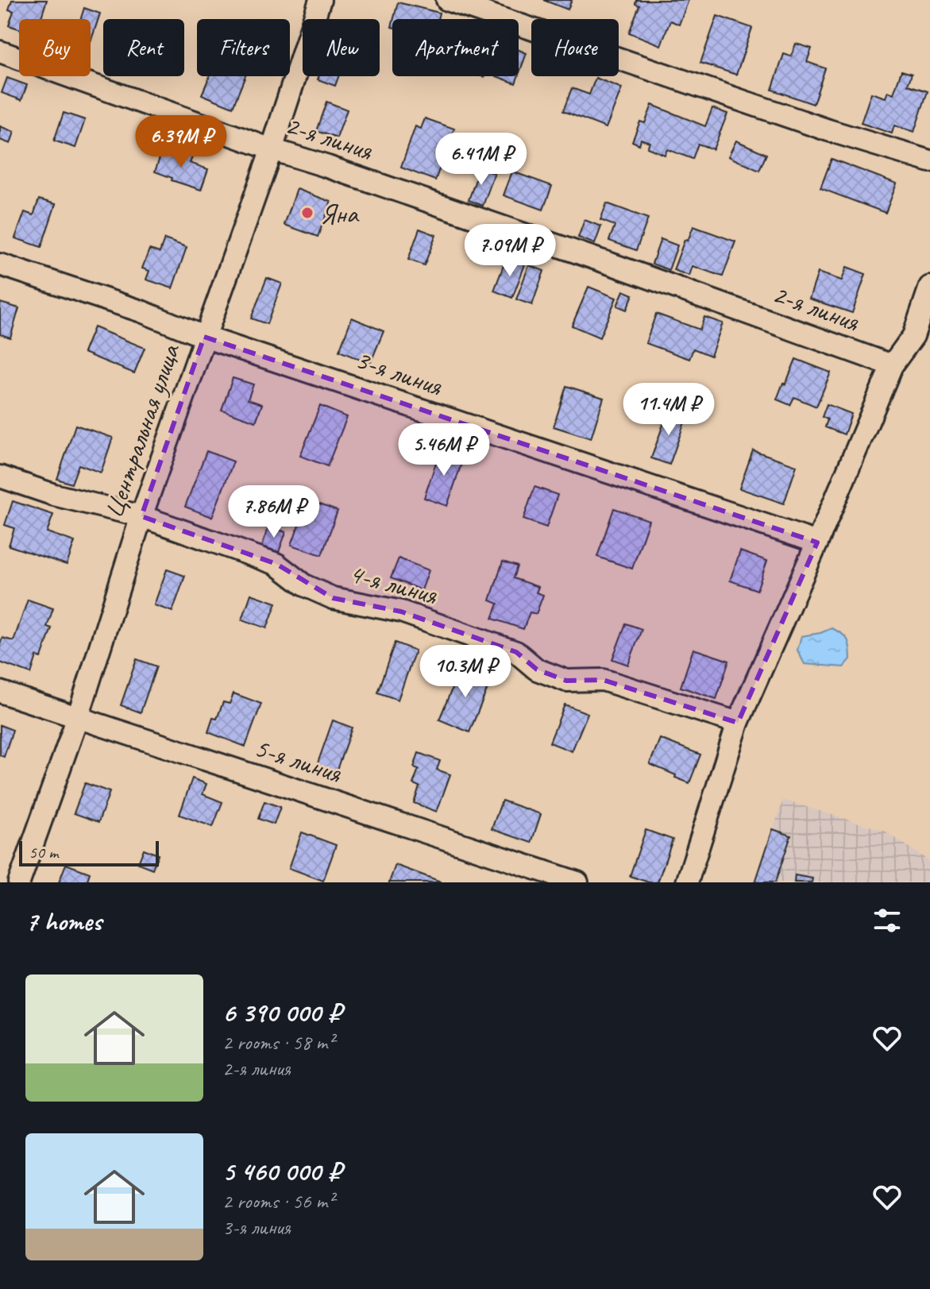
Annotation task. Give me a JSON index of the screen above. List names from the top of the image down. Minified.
{"streets":{"street":["2-я линия","3-я линия","Центральная улица","4-я линия","5-я линия"]},"crossings":[["2-я линия","Центральная улица"],["3-я линия","Центральная улица"],["Центральная улица","4-я линия"],["Центральная улица","5-я линия"]],"places":["Яна"],"scale_bar":"50 m","page":{"chip":["Buy","Rent","Filters","New","Apartment","House"],"price":["6.39M ₽","6.41M ₽","7.09M ₽","11.4M ₽","5.46M ₽","7.86M ₽","10.3M ₽"],"scale":"50 m","heading":"7 homes","list":[{"name":"6 390 000 ₽","note":"2 rooms · 58 m² · 2-я линия"},{"name":"5 460 000 ₽","note":"2 rooms · 56 m² · 3-я линия"}]}}
